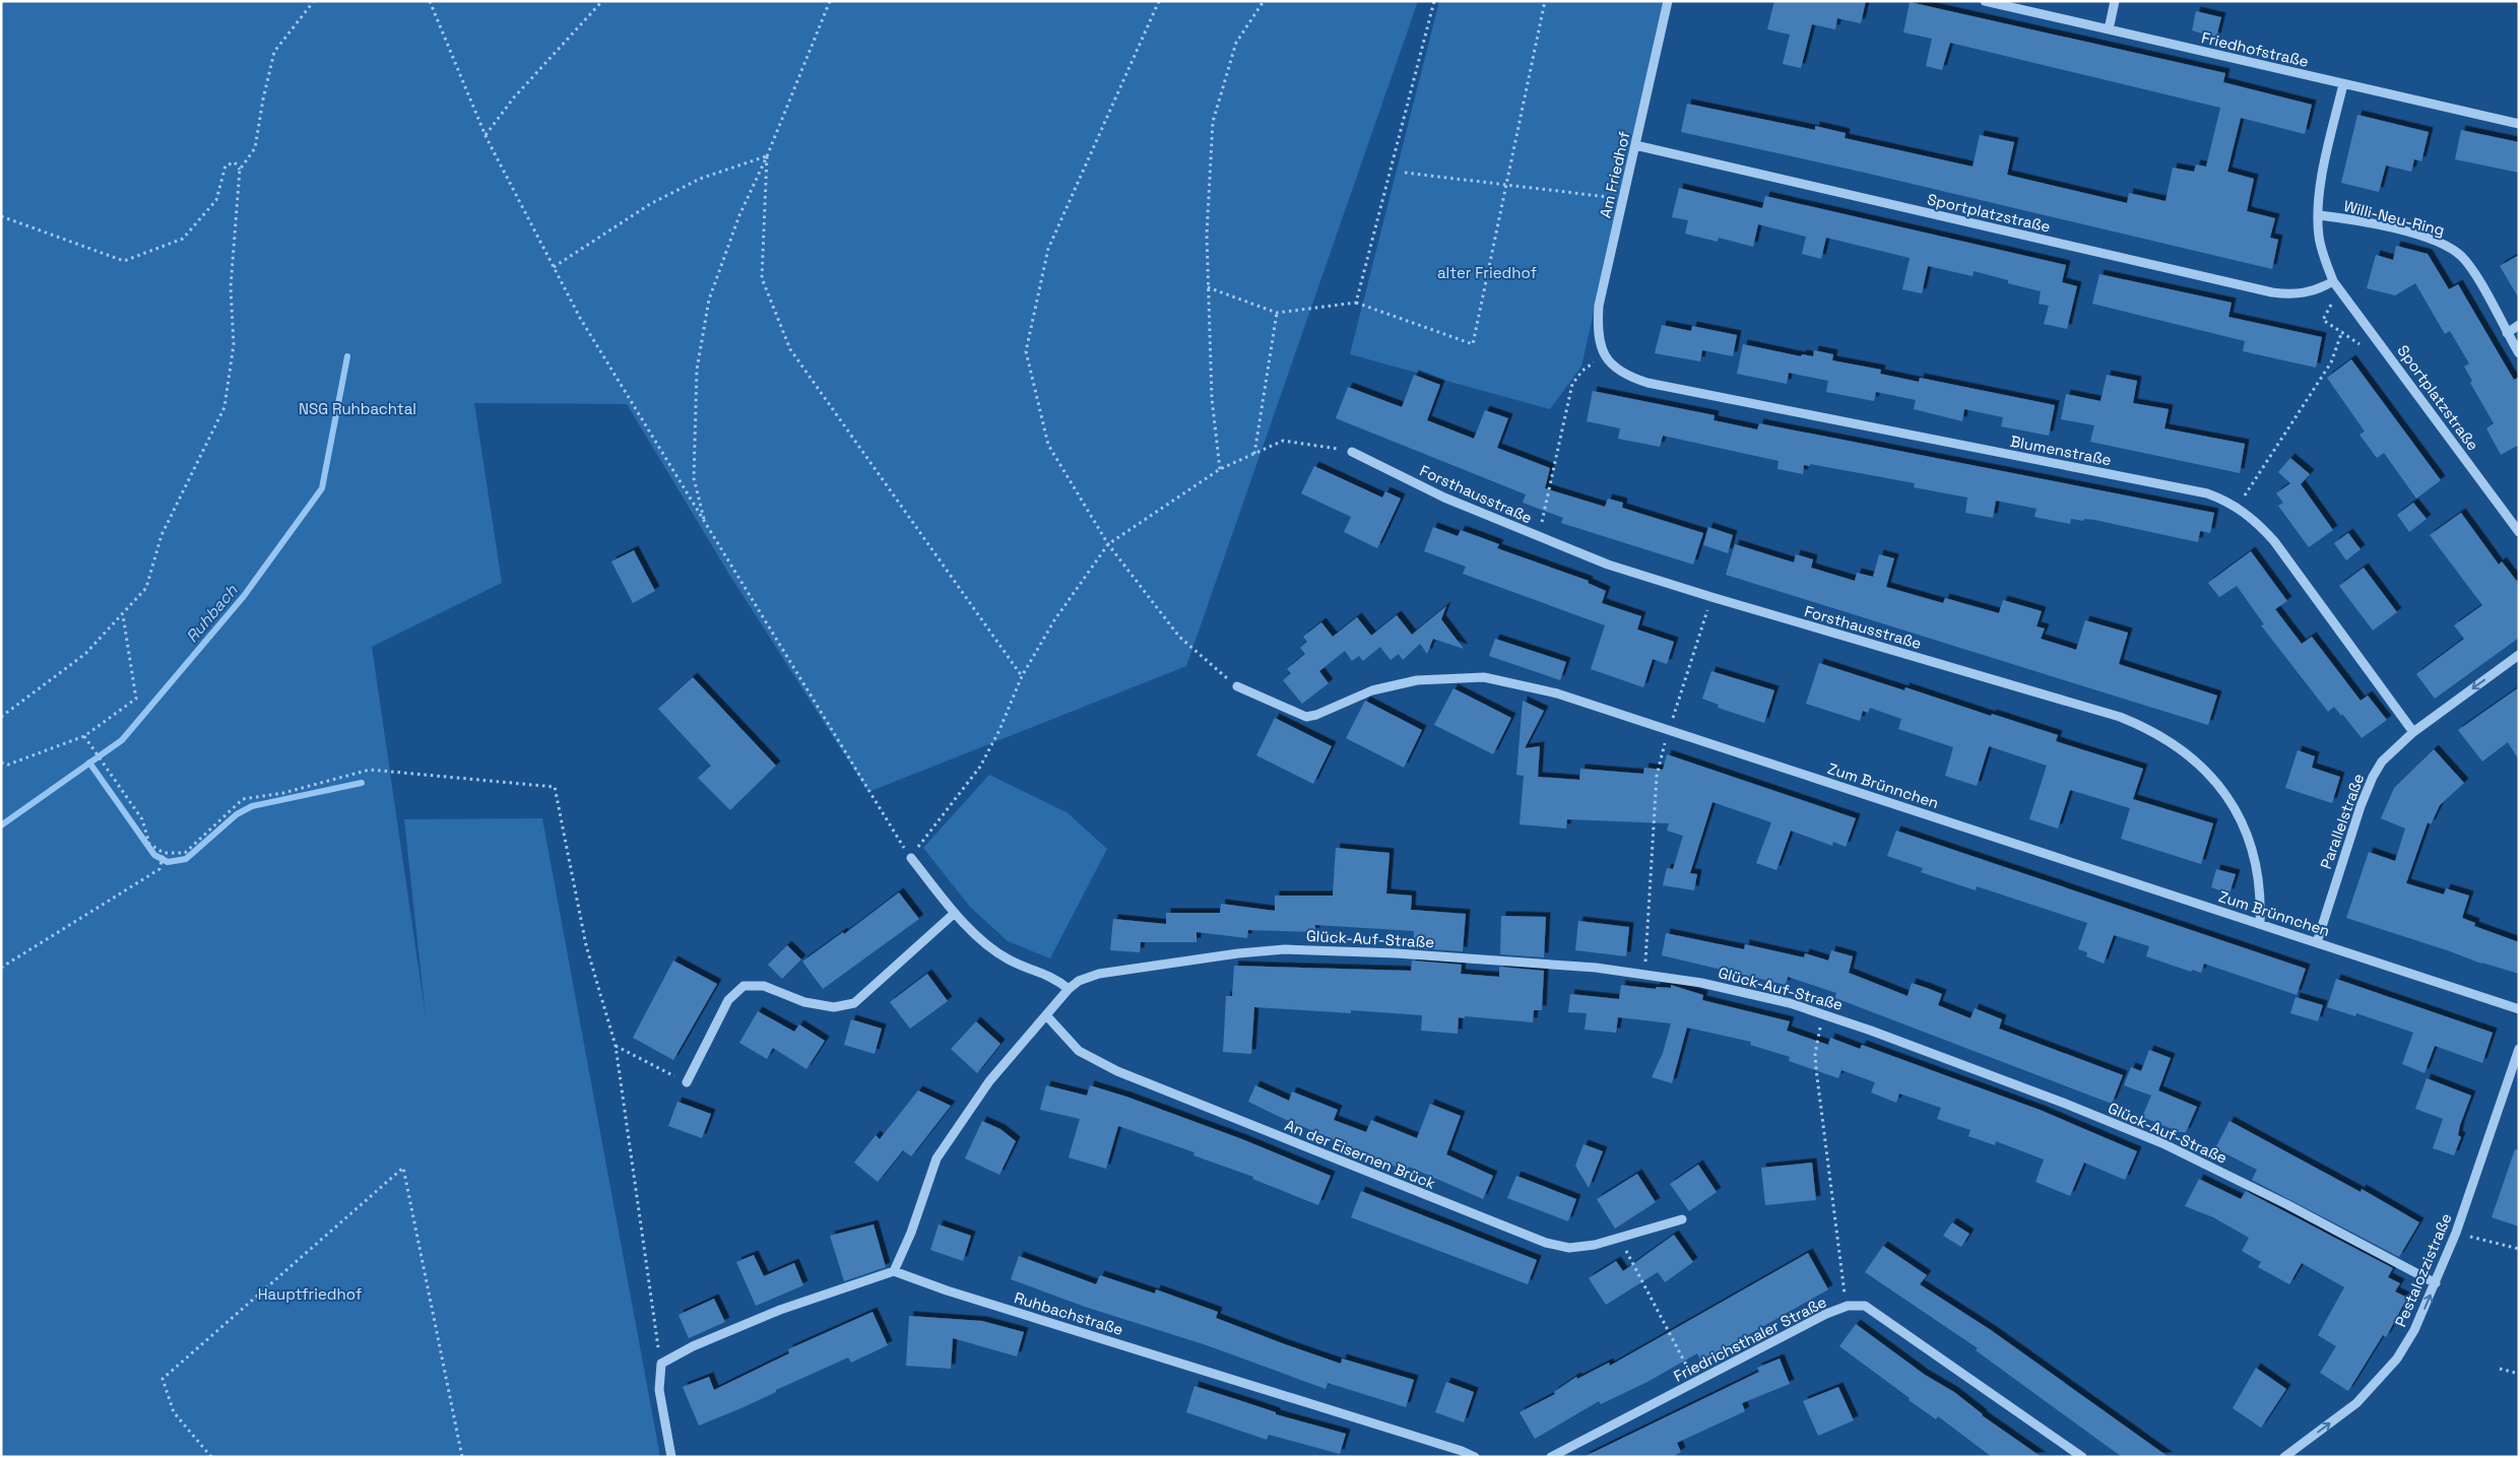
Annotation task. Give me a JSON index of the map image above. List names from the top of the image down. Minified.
{"streets":{"street":["Friedhofstraße","Am Friedhof","Sportplatzstraße","Willi-Neu-Ring","Blumenstraße","Forsthausstraße","Zum Brünnchen","Parallelstraße","Glück-Auf-Straße","An der Eisernen Brück","Pestalozzistraße","Ruhbachstraße","Friedrichsthaler Straße"]},"crossings":[["Friedhofstraße","Sportplatzstraße"],["Am Friedhof","Sportplatzstraße"],["Am Friedhof","Blumenstraße"],["Sportplatzstraße","Willi-Neu-Ring"],["Blumenstraße","Parallelstraße"],["Forsthausstraße","Zum Brünnchen"],["Zum Brünnchen","Parallelstraße"],["Glück-Auf-Straße","Pestalozzistraße"]],"one_way":["Parallelstraße","Pestalozzistraße"],"water":["Ruhbach"],"parks":["alter Friedhof","NSG Ruhbachtal","Hauptfriedhof"]}
